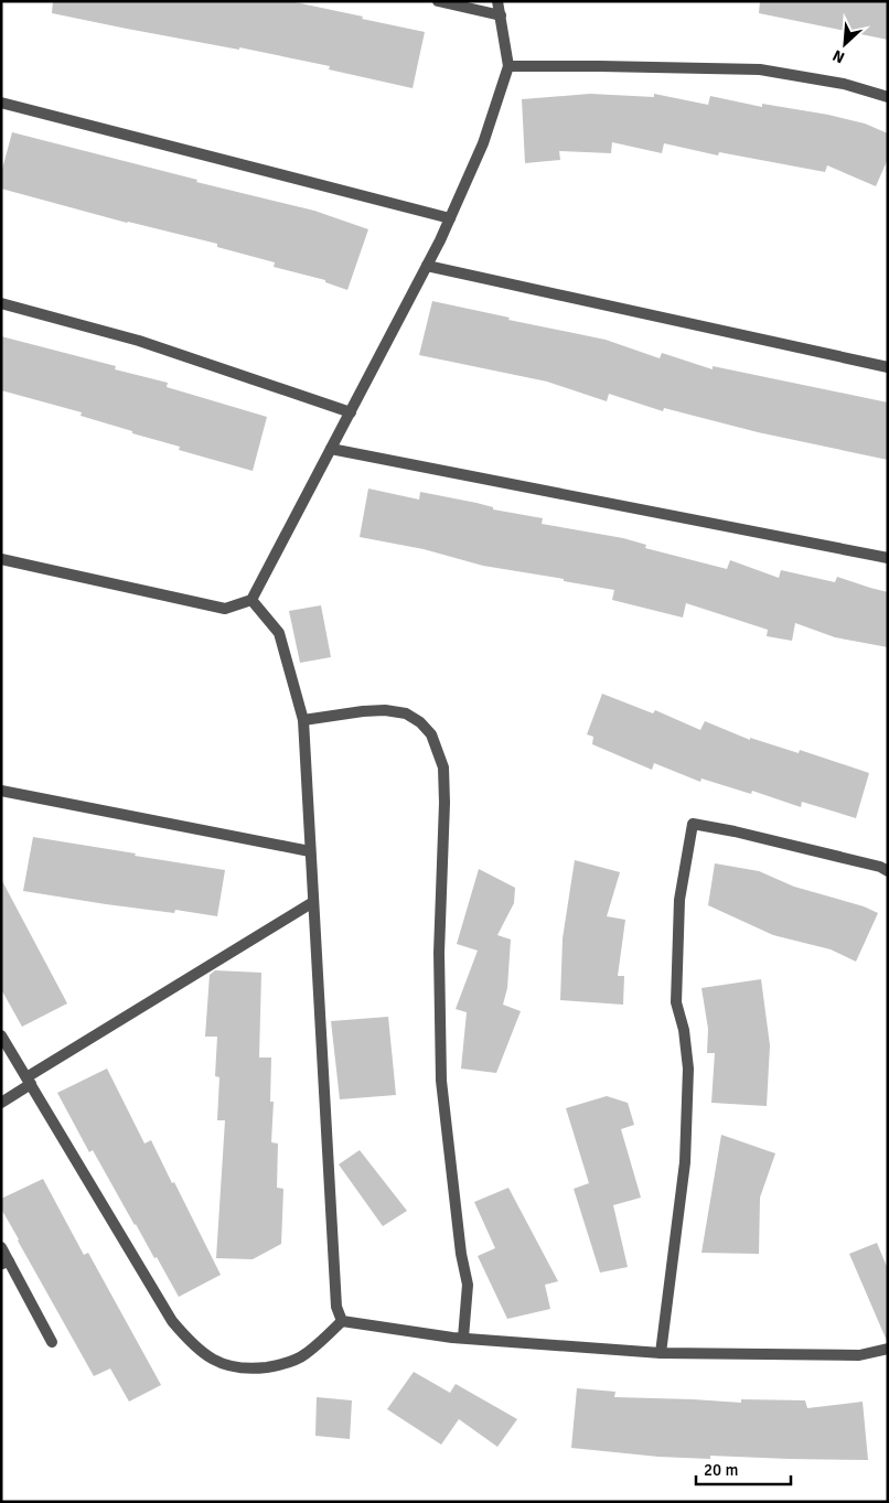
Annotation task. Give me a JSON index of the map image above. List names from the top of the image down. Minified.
{"scale_bar":"20 m","north":"bottom left"}
